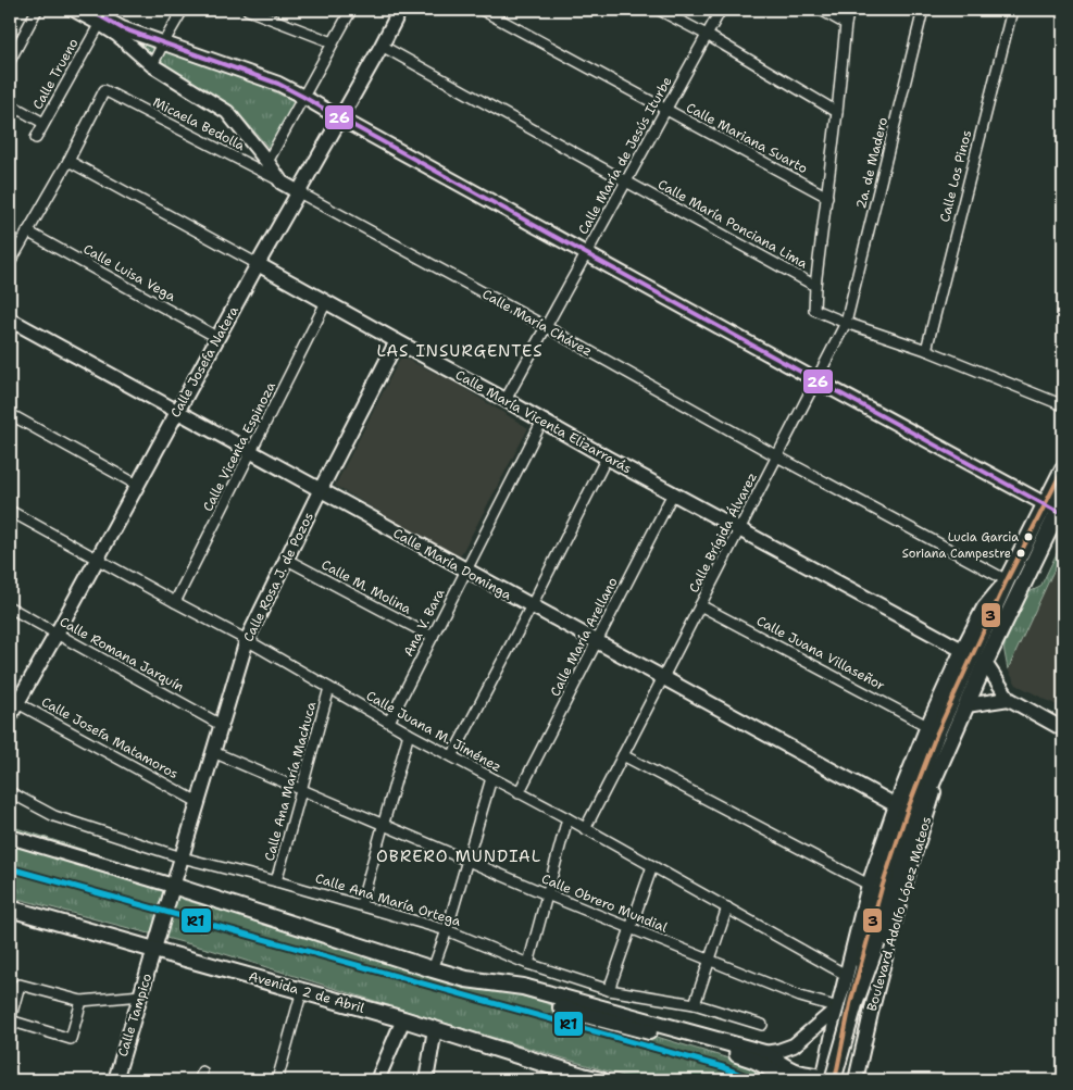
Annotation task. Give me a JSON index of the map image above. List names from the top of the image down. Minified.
{"streets":{"main road":["Boulevard Adolfo López Mateos","Avenida 2 de Abril"],"street":["Calle Trueno","Micaela Bedolla","Calle Mariana Suarto","Calle María de Jesús Iturbe","2a. de Madero","Calle Los Pinos","Calle María Ponciana Lima","Calle Luisa Vega","Calle María Chávez","Calle Josefa Natera","Calle María Vicenta Elizarrarás","Calle Vicenta Espinoza","Calle Brígida Álvarez","Calle María Dominga","Calle Rosa J. de Pozos","Calle M. Molina","Ana V. Bara","Calle María Arellano","Calle Juana Villaseñor","Calle Romana Jarquín","Calle Juana M. Jiménez","Calle Josefa Matamoros","Calle Ana María Machuca","Calle Ana María Ortega","Calle Obrero Mundial","Calle Tampico"]},"crossings":[["Calle Trueno","Calle María Chávez"],["Micaela Bedolla","Calle María Chávez"],["Micaela Bedolla","Calle María Vicenta Elizarrarás"],["Calle Mariana Suarto","Calle María de Jesús Iturbe"],["Calle María de Jesús Iturbe","Calle María Ponciana Lima"],["Calle María de Jesús Iturbe","Calle María Chávez"],["Calle María de Jesús Iturbe","Calle María Vicenta Elizarrarás"],["2a. de Madero","Calle María Ponciana Lima"],["2a. de Madero","Calle Brígida Álvarez"],["Calle Los Pinos","Calle María Ponciana Lima"],["Calle María Ponciana Lima","Calle Josefa Natera"],["Calle María Ponciana Lima","Calle Brígida Álvarez"],["Calle Luisa Vega","Calle Josefa Natera"],["Calle María Chávez","Calle Josefa Natera"],["Calle María Chávez","Calle Brígida Álvarez"],["Calle María Chávez","Boulevard Adolfo López Mateos"],["Calle Josefa Natera","Calle María Vicenta Elizarrarás"],["Calle Josefa Natera","Calle María Dominga"],["Calle Josefa Natera","Calle Romana Jarquín"],["Calle Josefa Natera","Calle Juana M. Jiménez"],["Calle Josefa Natera","Calle Josefa Matamoros"],["Calle María Vicenta Elizarrarás","Calle Vicenta Espinoza"],["Calle María Vicenta Elizarrarás","Calle Brígida Álvarez"],["Calle María Vicenta Elizarrarás","Calle Rosa J. de Pozos"],["Calle María Vicenta Elizarrarás","Ana V. Bara"],["Calle María Vicenta Elizarrarás","Calle María Arellano"],["Calle María Vicenta Elizarrarás","Boulevard Adolfo López Mateos"],["Calle Vicenta Espinoza","Calle María Dominga"],["Calle Vicenta Espinoza","Calle Juana M. Jiménez"],["Calle Brígida Álvarez","Calle María Dominga"],["Calle Brígida Álvarez","Calle Juana Villaseñor"],["Calle Brígida Álvarez","Calle Juana M. Jiménez"],["Calle María Dominga","Calle Rosa J. de Pozos"],["Calle María Dominga","Ana V. Bara"],["Calle María Dominga","Calle María Arellano"],["Calle María Dominga","Boulevard Adolfo López Mateos"],["Calle Rosa J. de Pozos","Calle M. Molina"],["Calle Rosa J. de Pozos","Calle Romana Jarquín"],["Calle Rosa J. de Pozos","Calle Juana M. Jiménez"],["Calle Rosa J. de Pozos","Calle Josefa Matamoros"],["Calle Rosa J. de Pozos","Calle Ana María Ortega"],["Calle Rosa J. de Pozos","Calle Obrero Mundial"],["Calle Rosa J. de Pozos","Avenida 2 de Abril"],["Calle Rosa J. de Pozos","Calle Tampico"],["Calle M. Molina","Ana V. Bara"],["Ana V. Bara","Calle Juana M. Jiménez"],["Calle María Arellano","Calle Juana M. Jiménez"],["Calle Juana Villaseñor","Boulevard Adolfo López Mateos"],["Calle Juana M. Jiménez","Calle Ana María Machuca"],["Calle Juana M. Jiménez","Boulevard Adolfo López Mateos"],["Calle Ana María Machuca","Calle Ana María Ortega"],["Calle Ana María Machuca","Calle Obrero Mundial"],["Calle Obrero Mundial","Boulevard Adolfo López Mateos"],["Avenida 2 de Abril","Calle Tampico"]],"districts":["LAS INSURGENTES","OBRERO MUNDIAL"],"places":["Lucia Garcia","Soriana Campestre"],"lines":["transit line 26","transit line 3","transit line R1"]}
